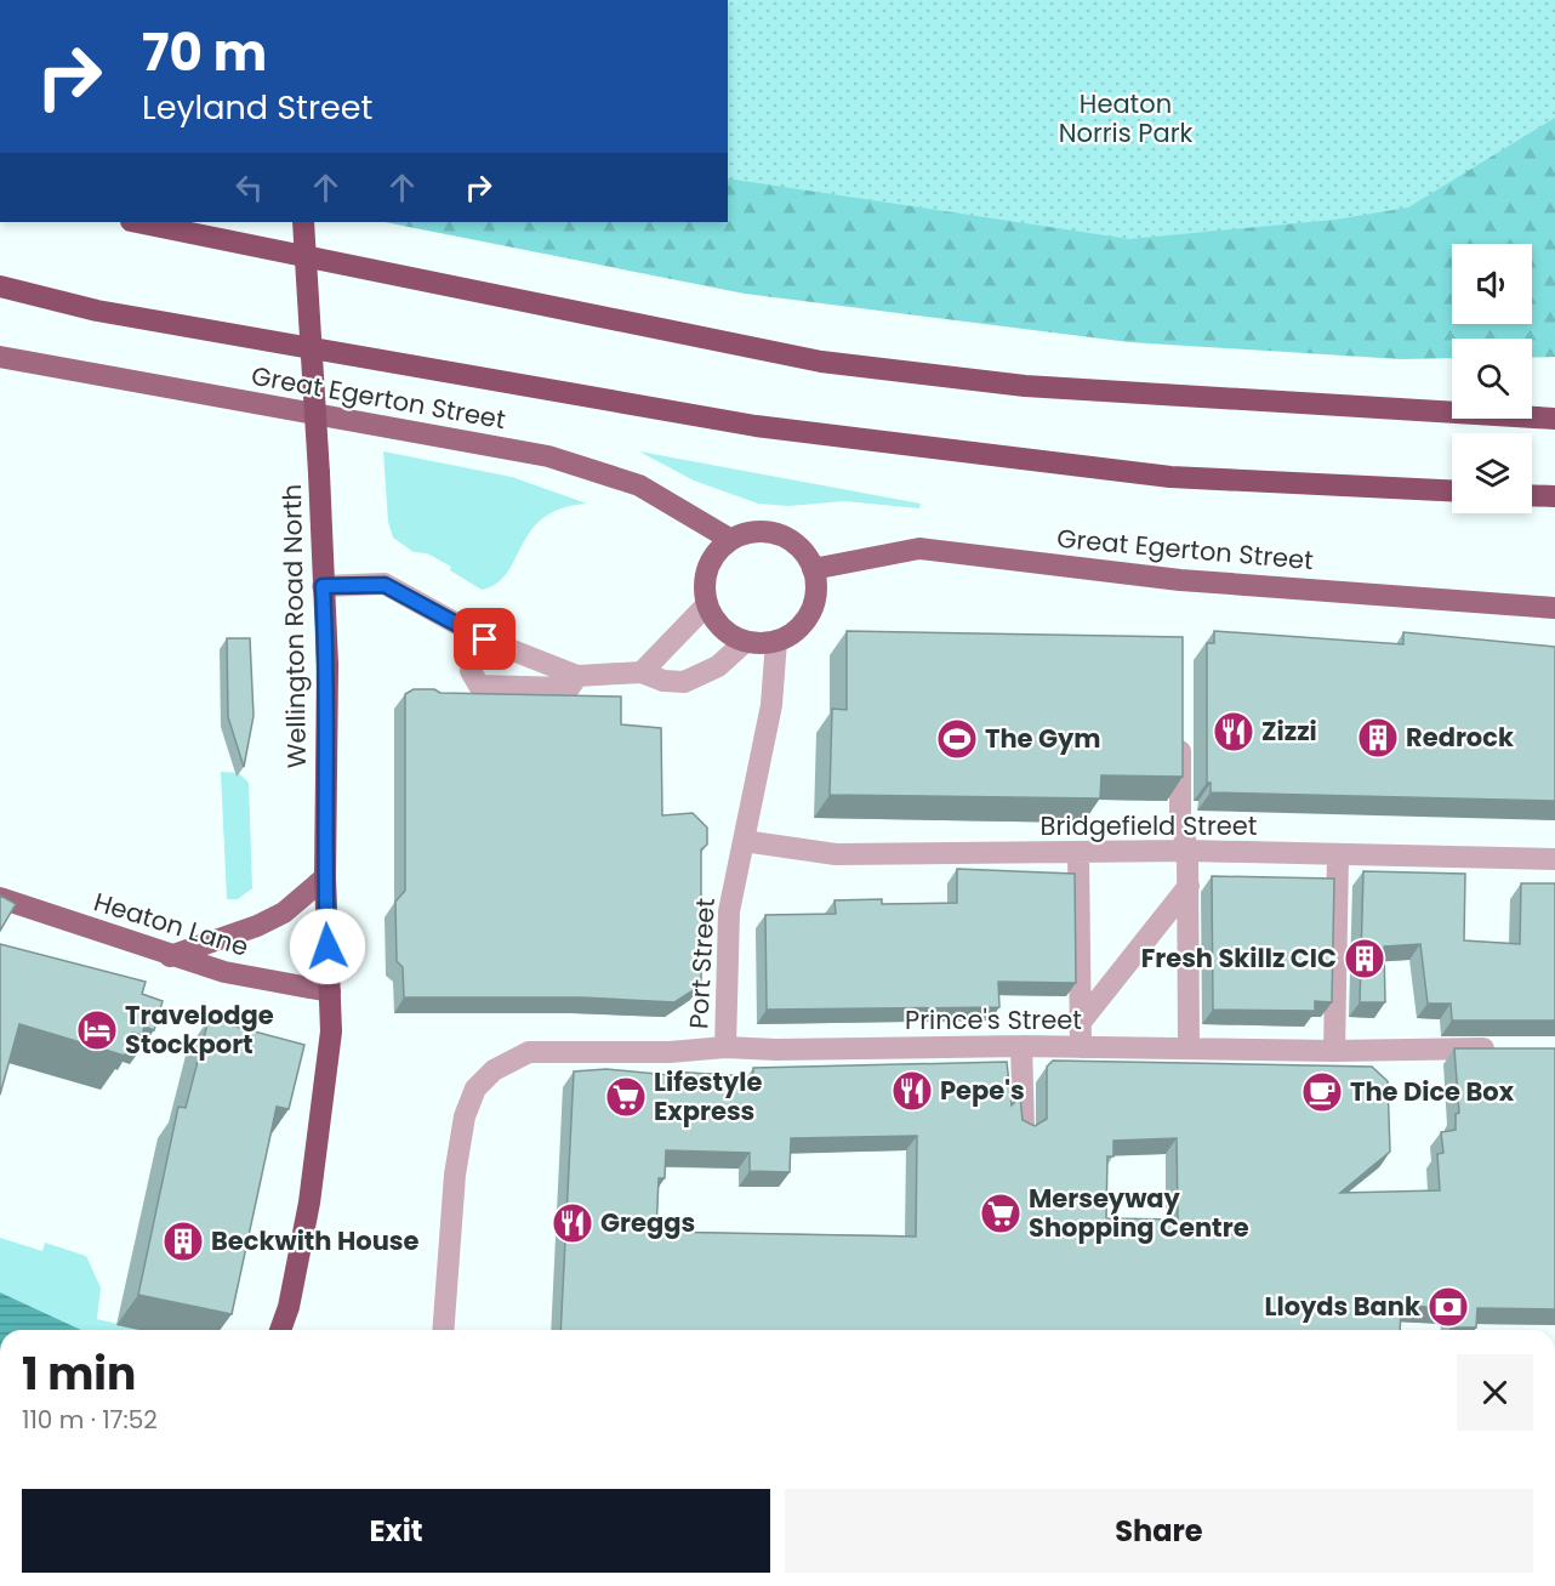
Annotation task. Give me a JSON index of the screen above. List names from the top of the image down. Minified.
{"streets":{"highway":["Wellington Road North"],"main road":["Great Egerton Street","Heaton Lane"],"street":["Bridgefield Street","Port Street","Prince's Street"]},"crossings":[["Great Egerton Street","Port Street"],["Wellington Road North","Heaton Lane"],["Bridgefield Street","Port Street"],["Port Street","Prince's Street"]],"parks":["Heaton Norris Park"],"places":{"restaurant":["Zizzi","Pepe's","Greggs"],"building":["Redrock","Fresh Skillz CIC","Beckwith House"],"sports":["The Gym"],"hotel":["Travelodge Stockport"],"cafe":["The Dice Box"],"supermarket":["Lifestyle Express","Merseyway Shopping Centre"],"bank":["Lloyds Bank"]},"page":{"turn":["70 m","Leyland Street"],"heading":["1 min","110 m · 17:52"],"buttons":["Exit","Share"]}}
